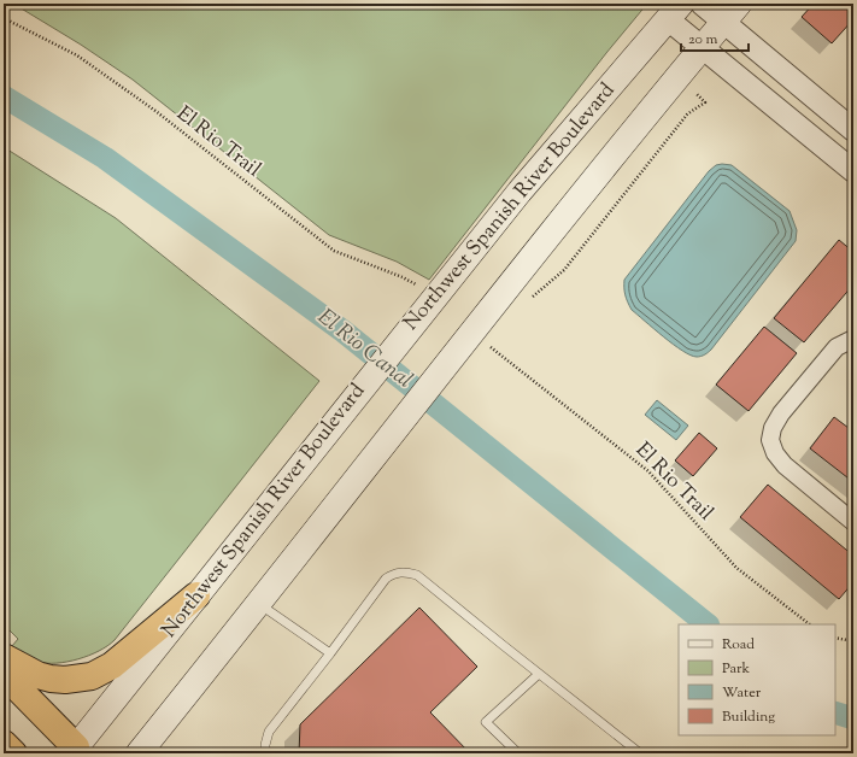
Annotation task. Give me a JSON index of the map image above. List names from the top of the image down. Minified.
{"streets":{"main road":["Northwest Spanish River Boulevard"],"path":["El Rio Trail"]},"water":["El Rio Canal"],"legend":["Road","Park","Water","Building"],"scale_bar":"20 m"}
